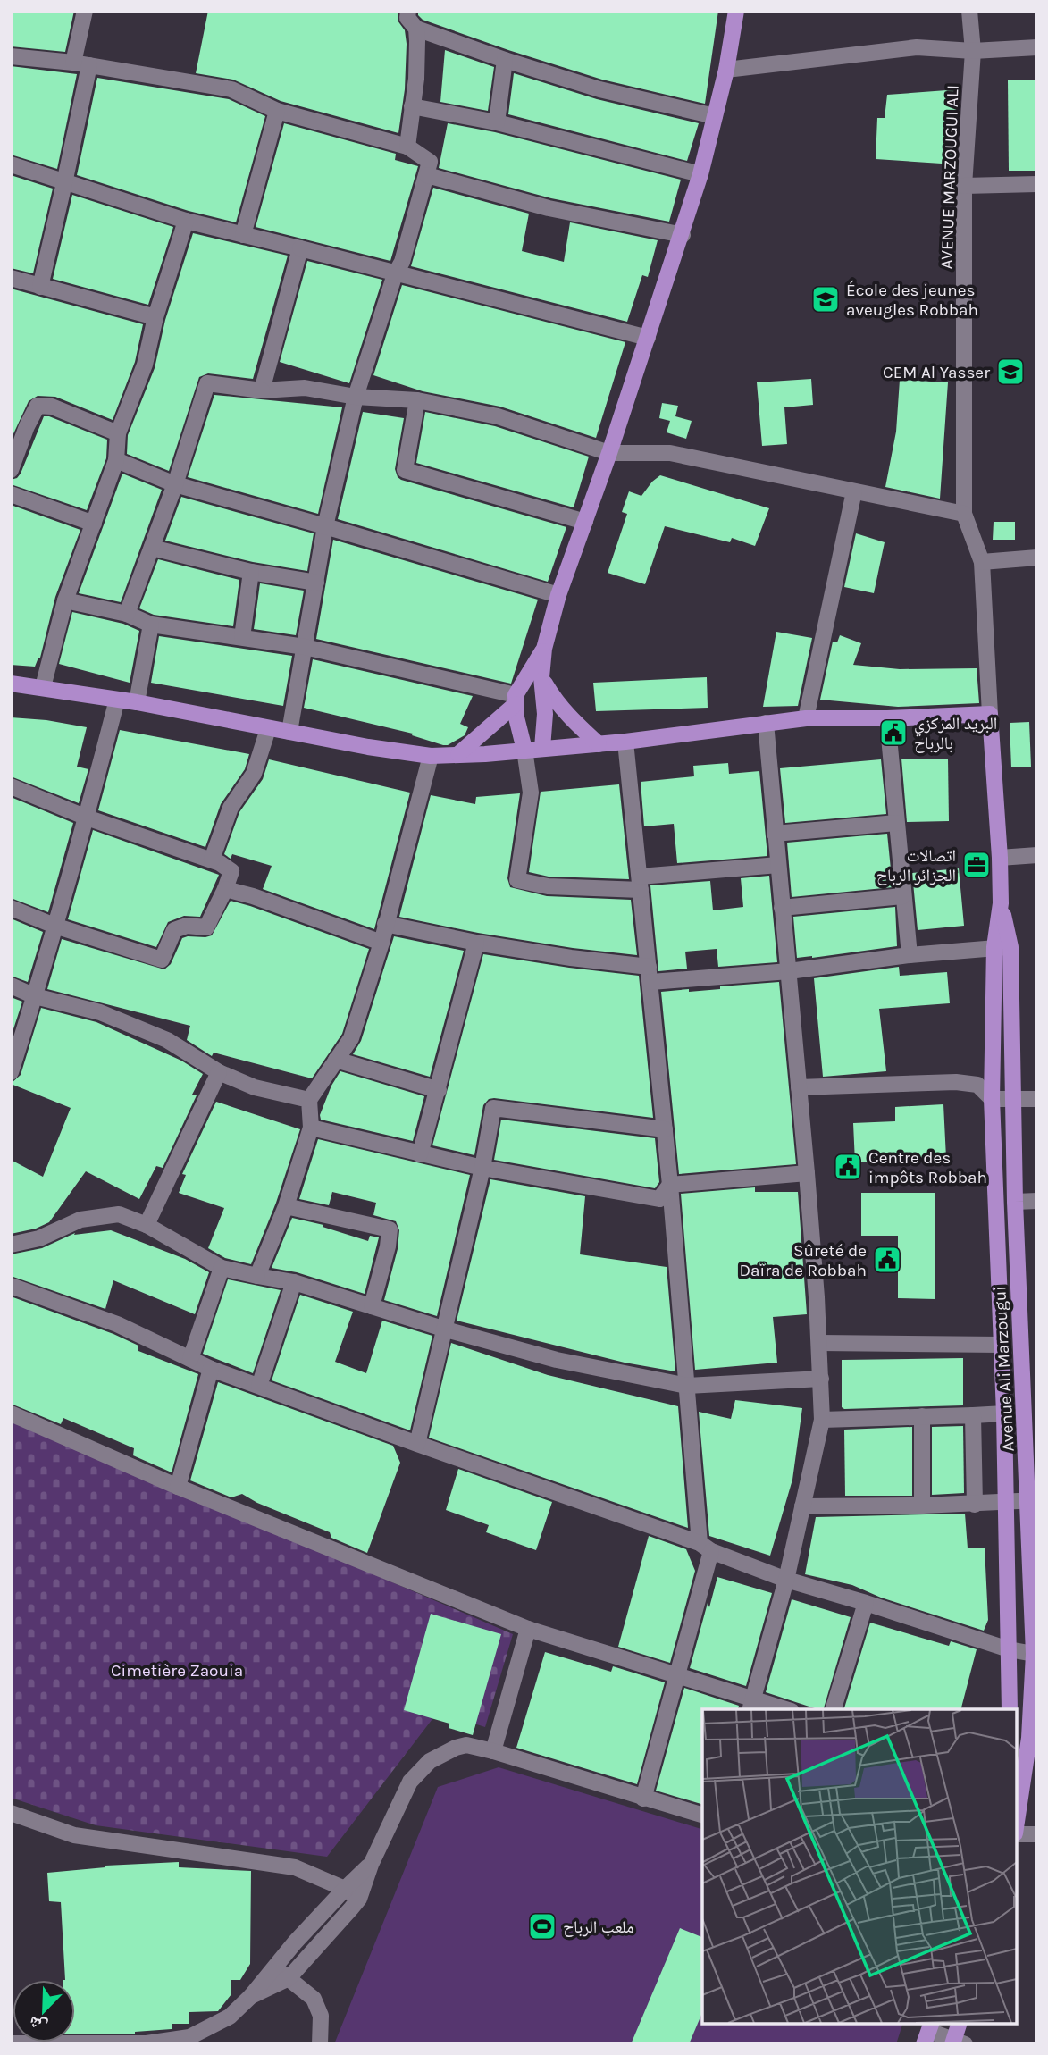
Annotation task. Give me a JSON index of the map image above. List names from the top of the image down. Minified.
{"streets":{"main road":["Avenue Ali Marzougui"],"street":["AVENUE MARZOUGUI ALI"]},"crossings":[["AVENUE MARZOUGUI ALI","Avenue Ali Marzougui"]],"parks":["Cimetière Zaouia"],"places":{"school or university":["École des jeunes aveugles Robbah","CEM Al Yasser"],"public building":["البريد المركزي بالرباح","Centre des impôts Robbah","Sûreté de Daïra de Robbah"],"office":["اتصالات الجزائر الرباح"],"sports":["ملعب الرباح"]},"north":"bottom left"}
